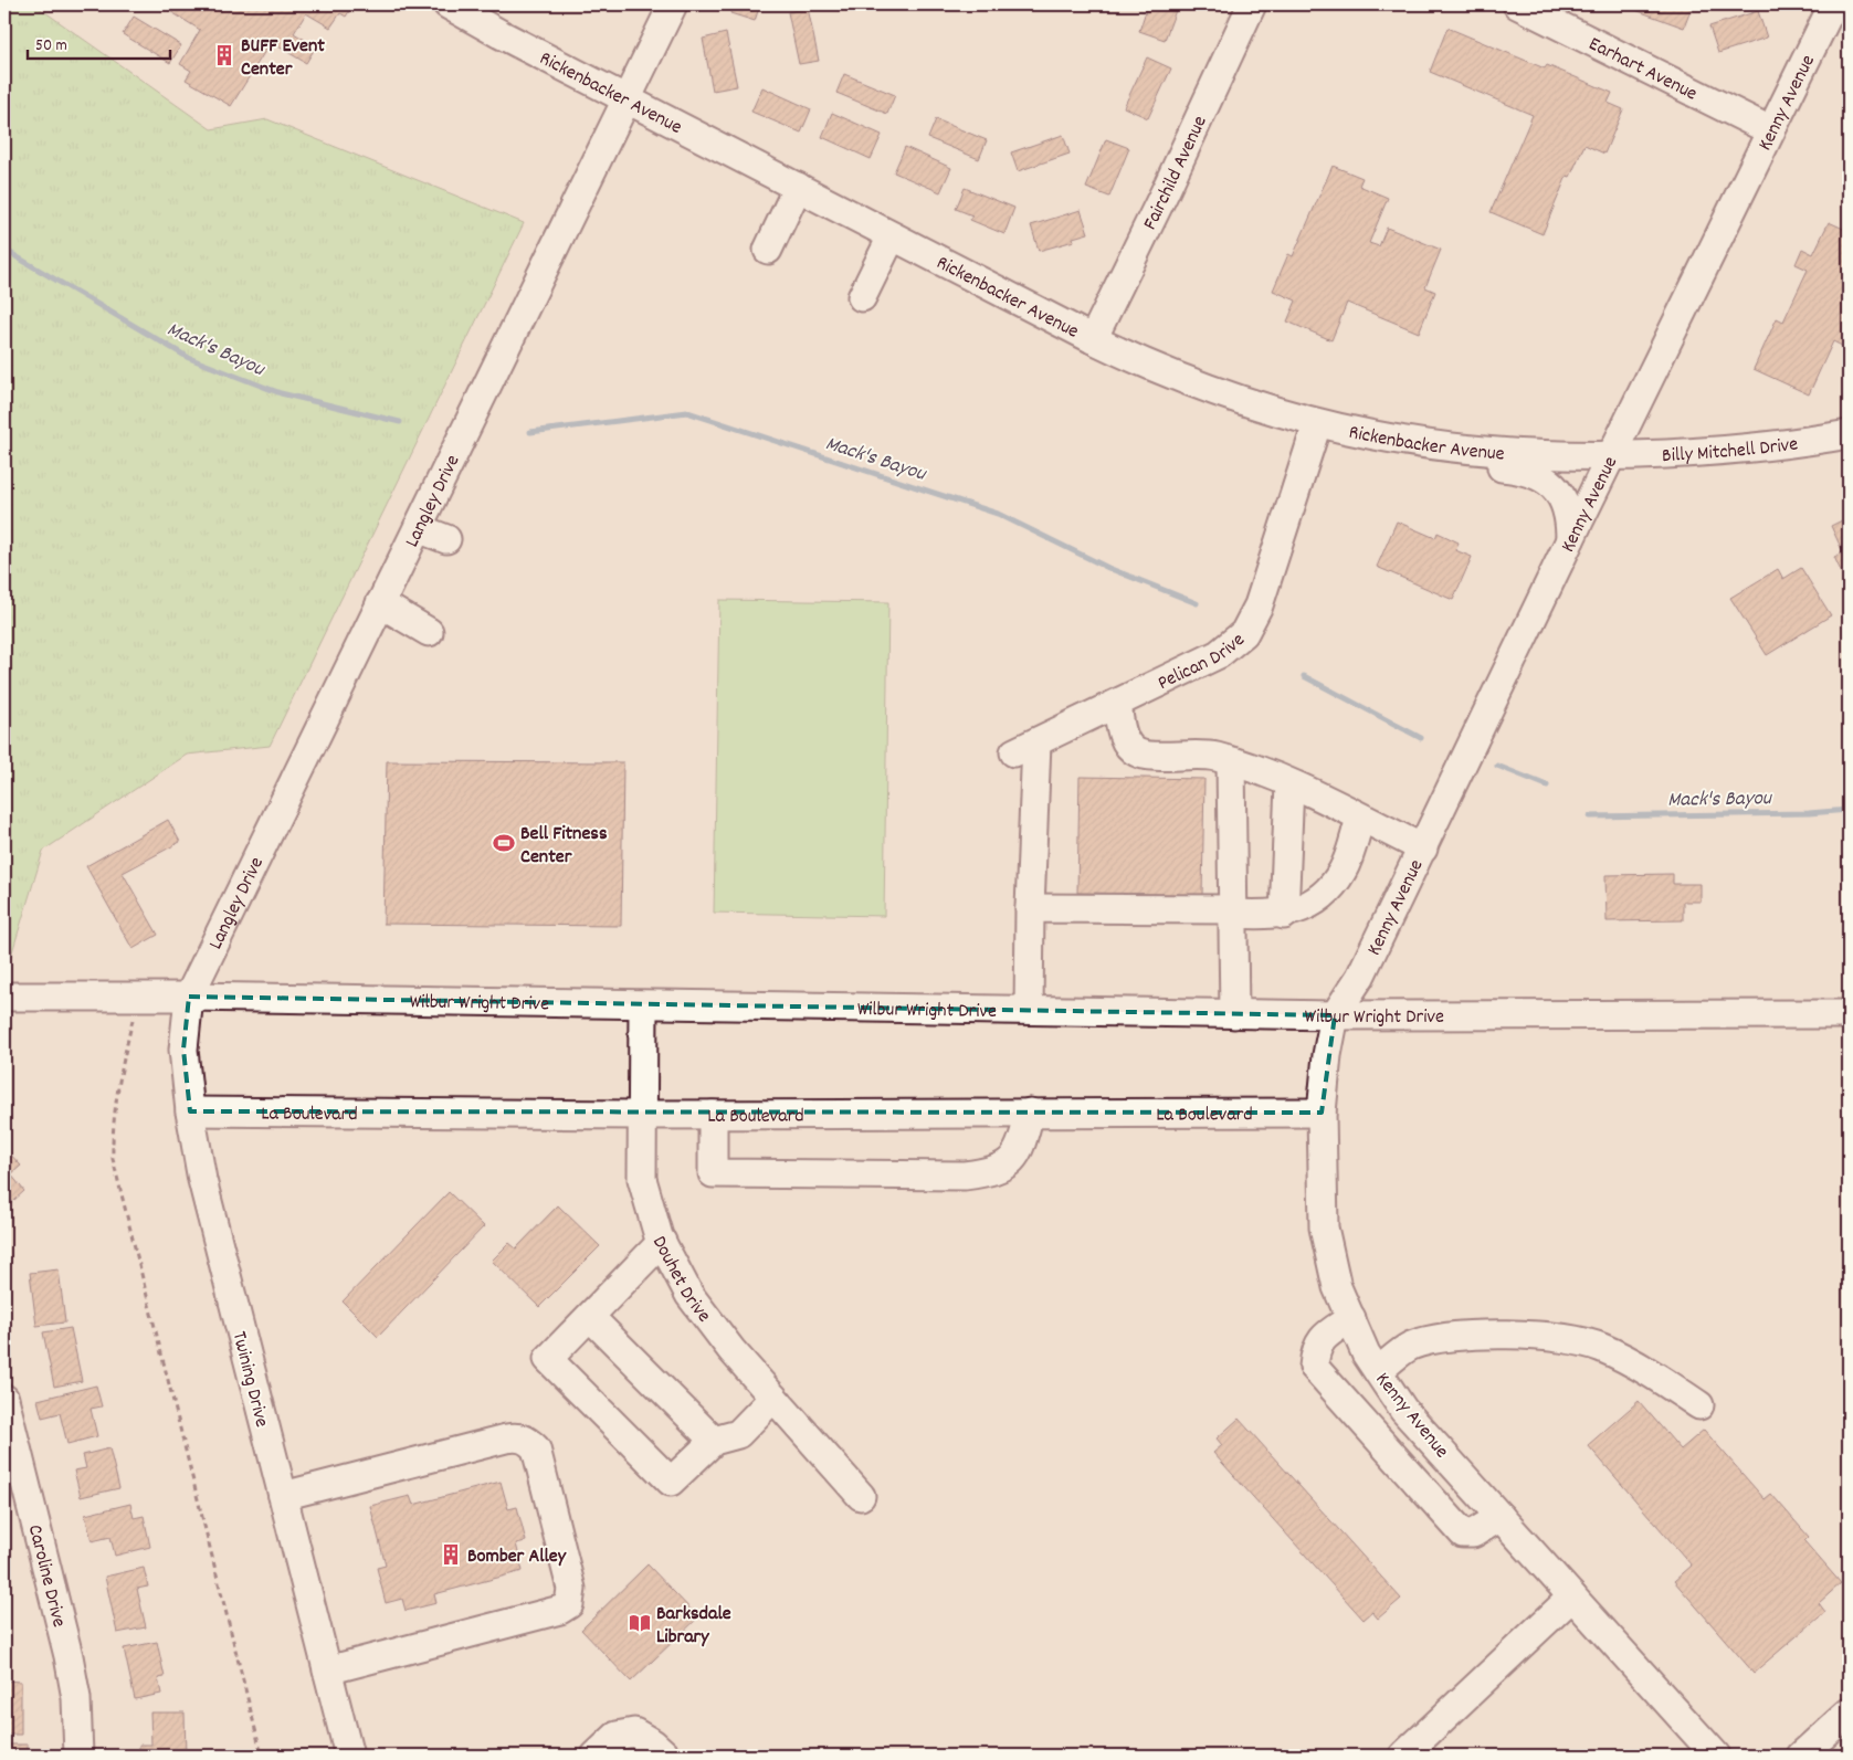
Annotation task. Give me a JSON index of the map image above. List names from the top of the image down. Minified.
{"streets":{"street":["Earhart Avenue","Rickenbacker Avenue","Kenny Avenue","Fairchild Avenue","Billy Mitchell Drive","Langley Drive","Pelican Drive","Wilbur Wright Drive","La Boulevard","Douhet Drive","Twining Drive","Caroline Drive"]},"crossings":[["Earhart Avenue","Kenny Avenue"],["Rickenbacker Avenue","Kenny Avenue"],["Rickenbacker Avenue","Fairchild Avenue"],["Rickenbacker Avenue","Billy Mitchell Drive"],["Rickenbacker Avenue","Langley Drive"],["Rickenbacker Avenue","Pelican Drive"],["Kenny Avenue","Billy Mitchell Drive"],["Kenny Avenue","Wilbur Wright Drive"],["Kenny Avenue","La Boulevard"],["Langley Drive","Wilbur Wright Drive"],["Langley Drive","Twining Drive"],["Wilbur Wright Drive","Douhet Drive"],["Wilbur Wright Drive","Twining Drive"],["La Boulevard","Douhet Drive"],["La Boulevard","Twining Drive"]],"water":["Mack's Bayou"],"places":{"building":["BUFF Event Center","Bomber Alley"],"sports":["Bell Fitness Center"],"library":["Barksdale Library"]},"scale_bar":"50 m"}
